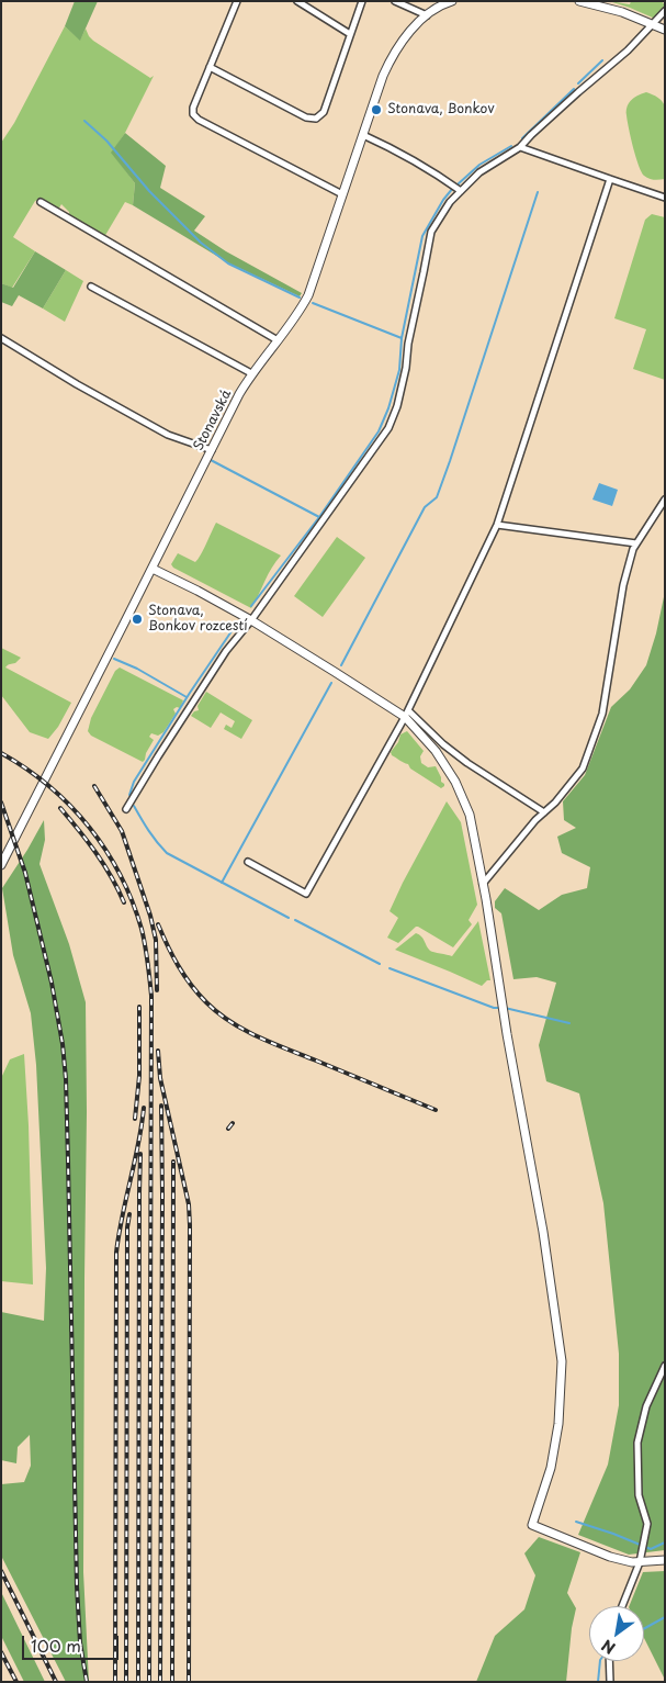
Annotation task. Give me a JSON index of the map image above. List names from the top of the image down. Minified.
{"streets":{"street":["Stonavská"]},"places":["Stonava, Bonkov","Stonava, Bonkov rozcestí"],"scale_bar":"100 m","north":"bottom left"}
